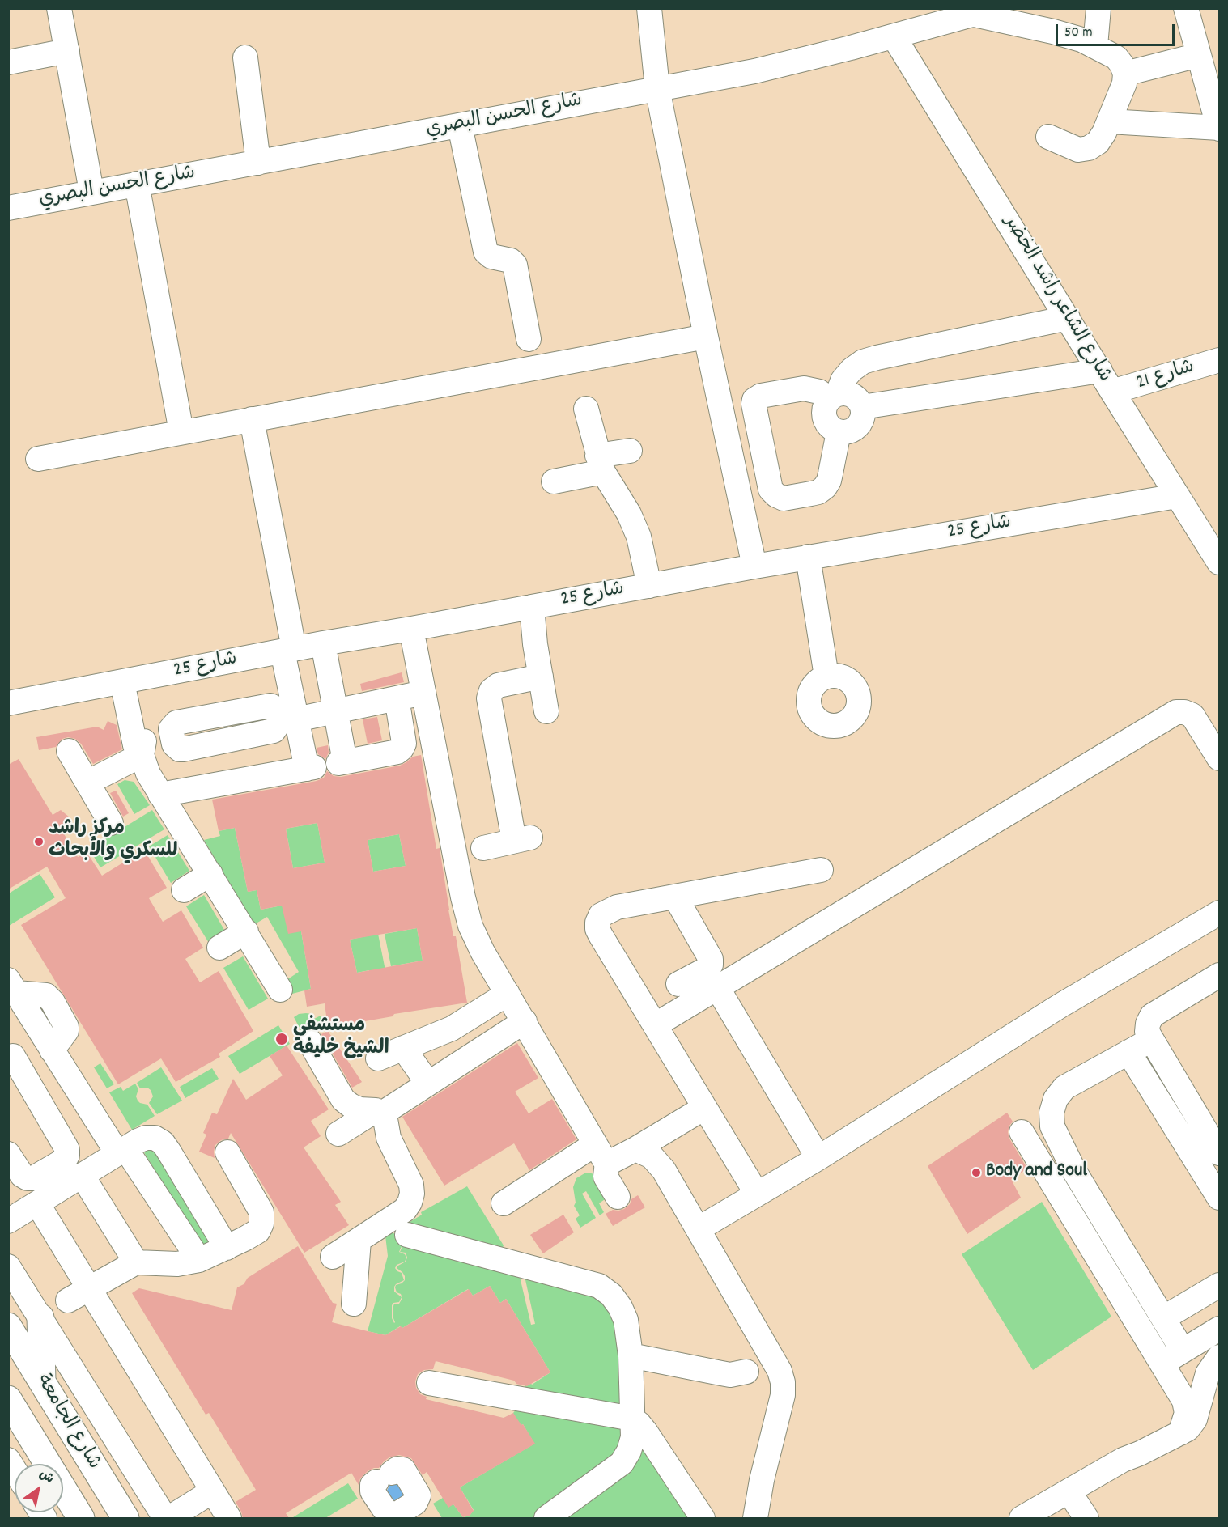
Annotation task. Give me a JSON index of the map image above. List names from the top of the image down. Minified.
{"streets":{"main road":["شارع الجامعة"],"street":["شارع الحسن البصري","شارع الشاعر راشد الخضر","شارع 21","شارع 25"]},"crossings":[["شارع الحسن البصري","شارع الشاعر راشد الخضر"],["شارع الشاعر راشد الخضر","شارع 21"],["شارع الشاعر راشد الخضر","شارع 25"]],"places":["مركز راشد للسكري والأبحاث","مستشفى الشيخ خليفة","Body and Soul"],"scale_bar":"50 m","north":"top right"}
